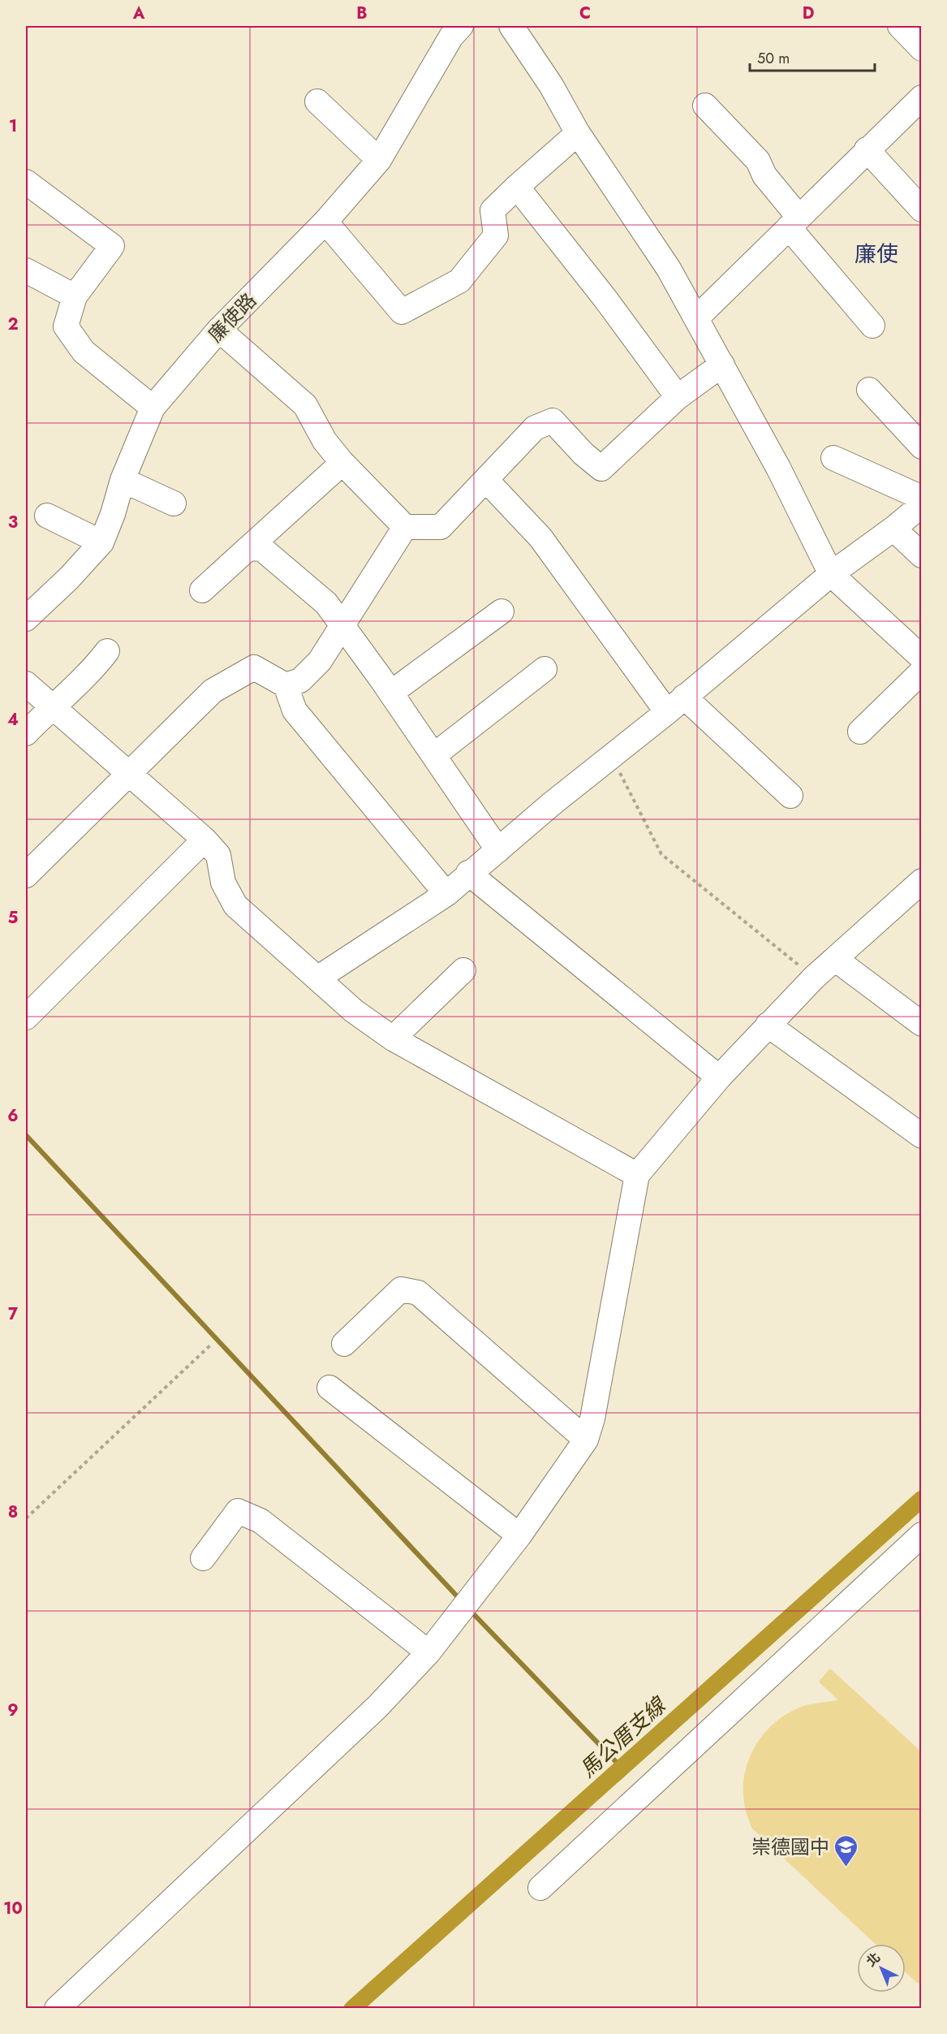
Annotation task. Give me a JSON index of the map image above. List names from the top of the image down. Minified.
{"streets":{"street":["廉使路"]},"districts":["廉使"],"water":["馬公厝支線"],"places":{"school or university":["崇德國中"]},"scale_bar":"50 m","north":"top left","grid":{"columns":["A","B","C","D"],"rows":["1","2","3","4","5","6","7","8","9","10"]}}
